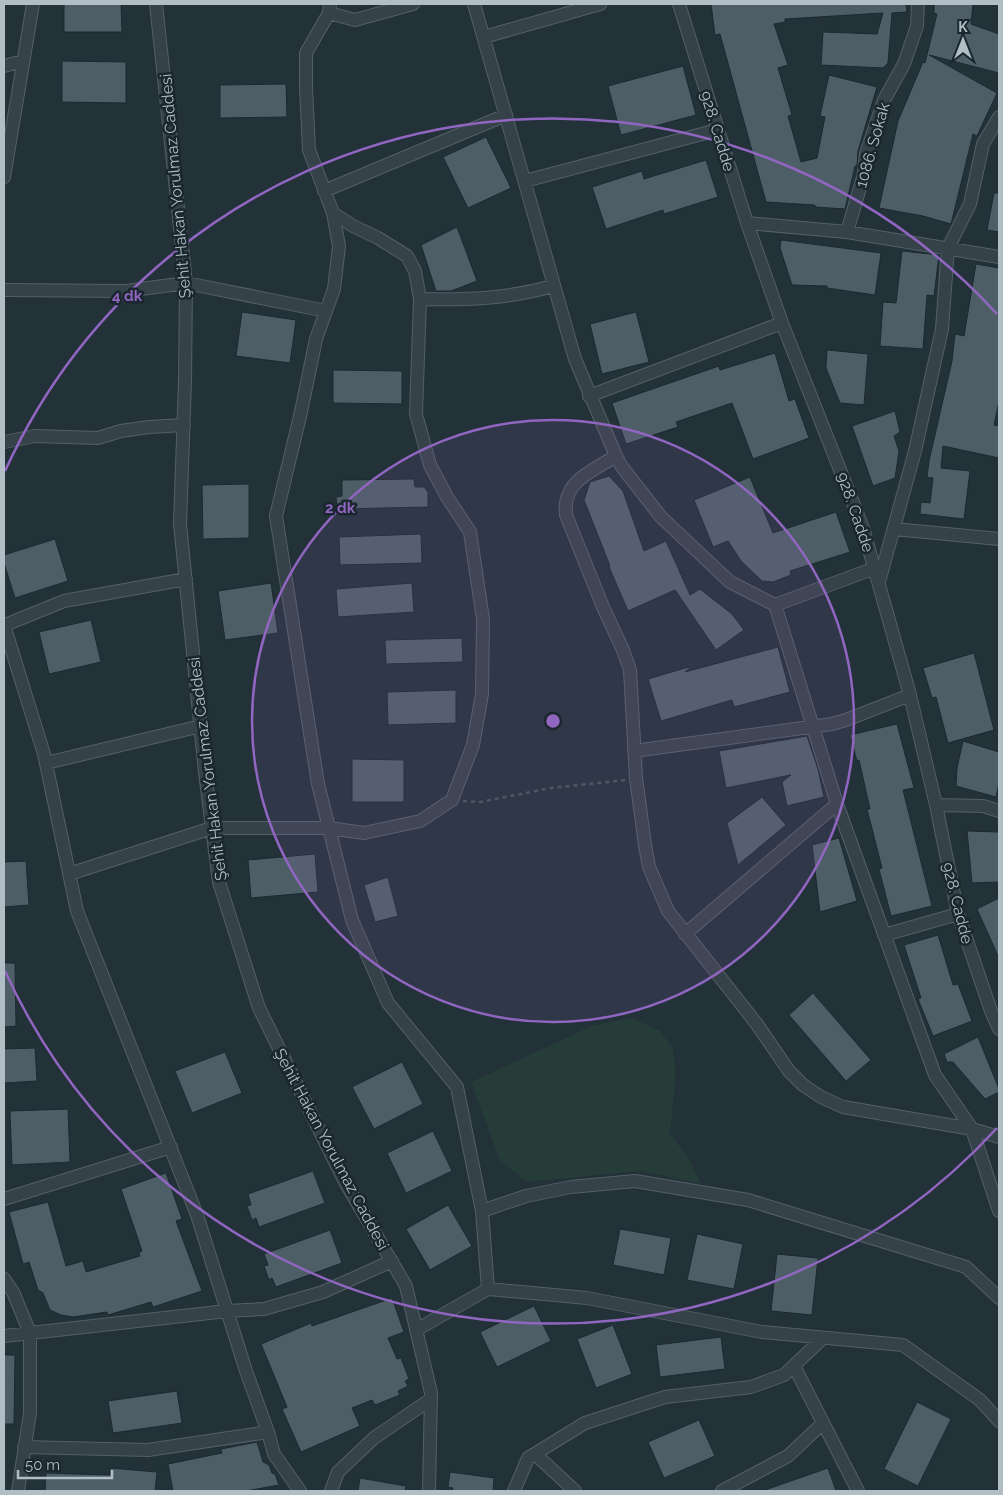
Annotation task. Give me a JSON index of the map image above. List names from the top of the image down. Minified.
{"streets":{"street":["928. Cadde","1086. Sokak","Şehit Hakan Yorulmaz Caddesi"]},"scale_bar":"50 m","north":"top","rings":["4 dk","2 dk"]}
